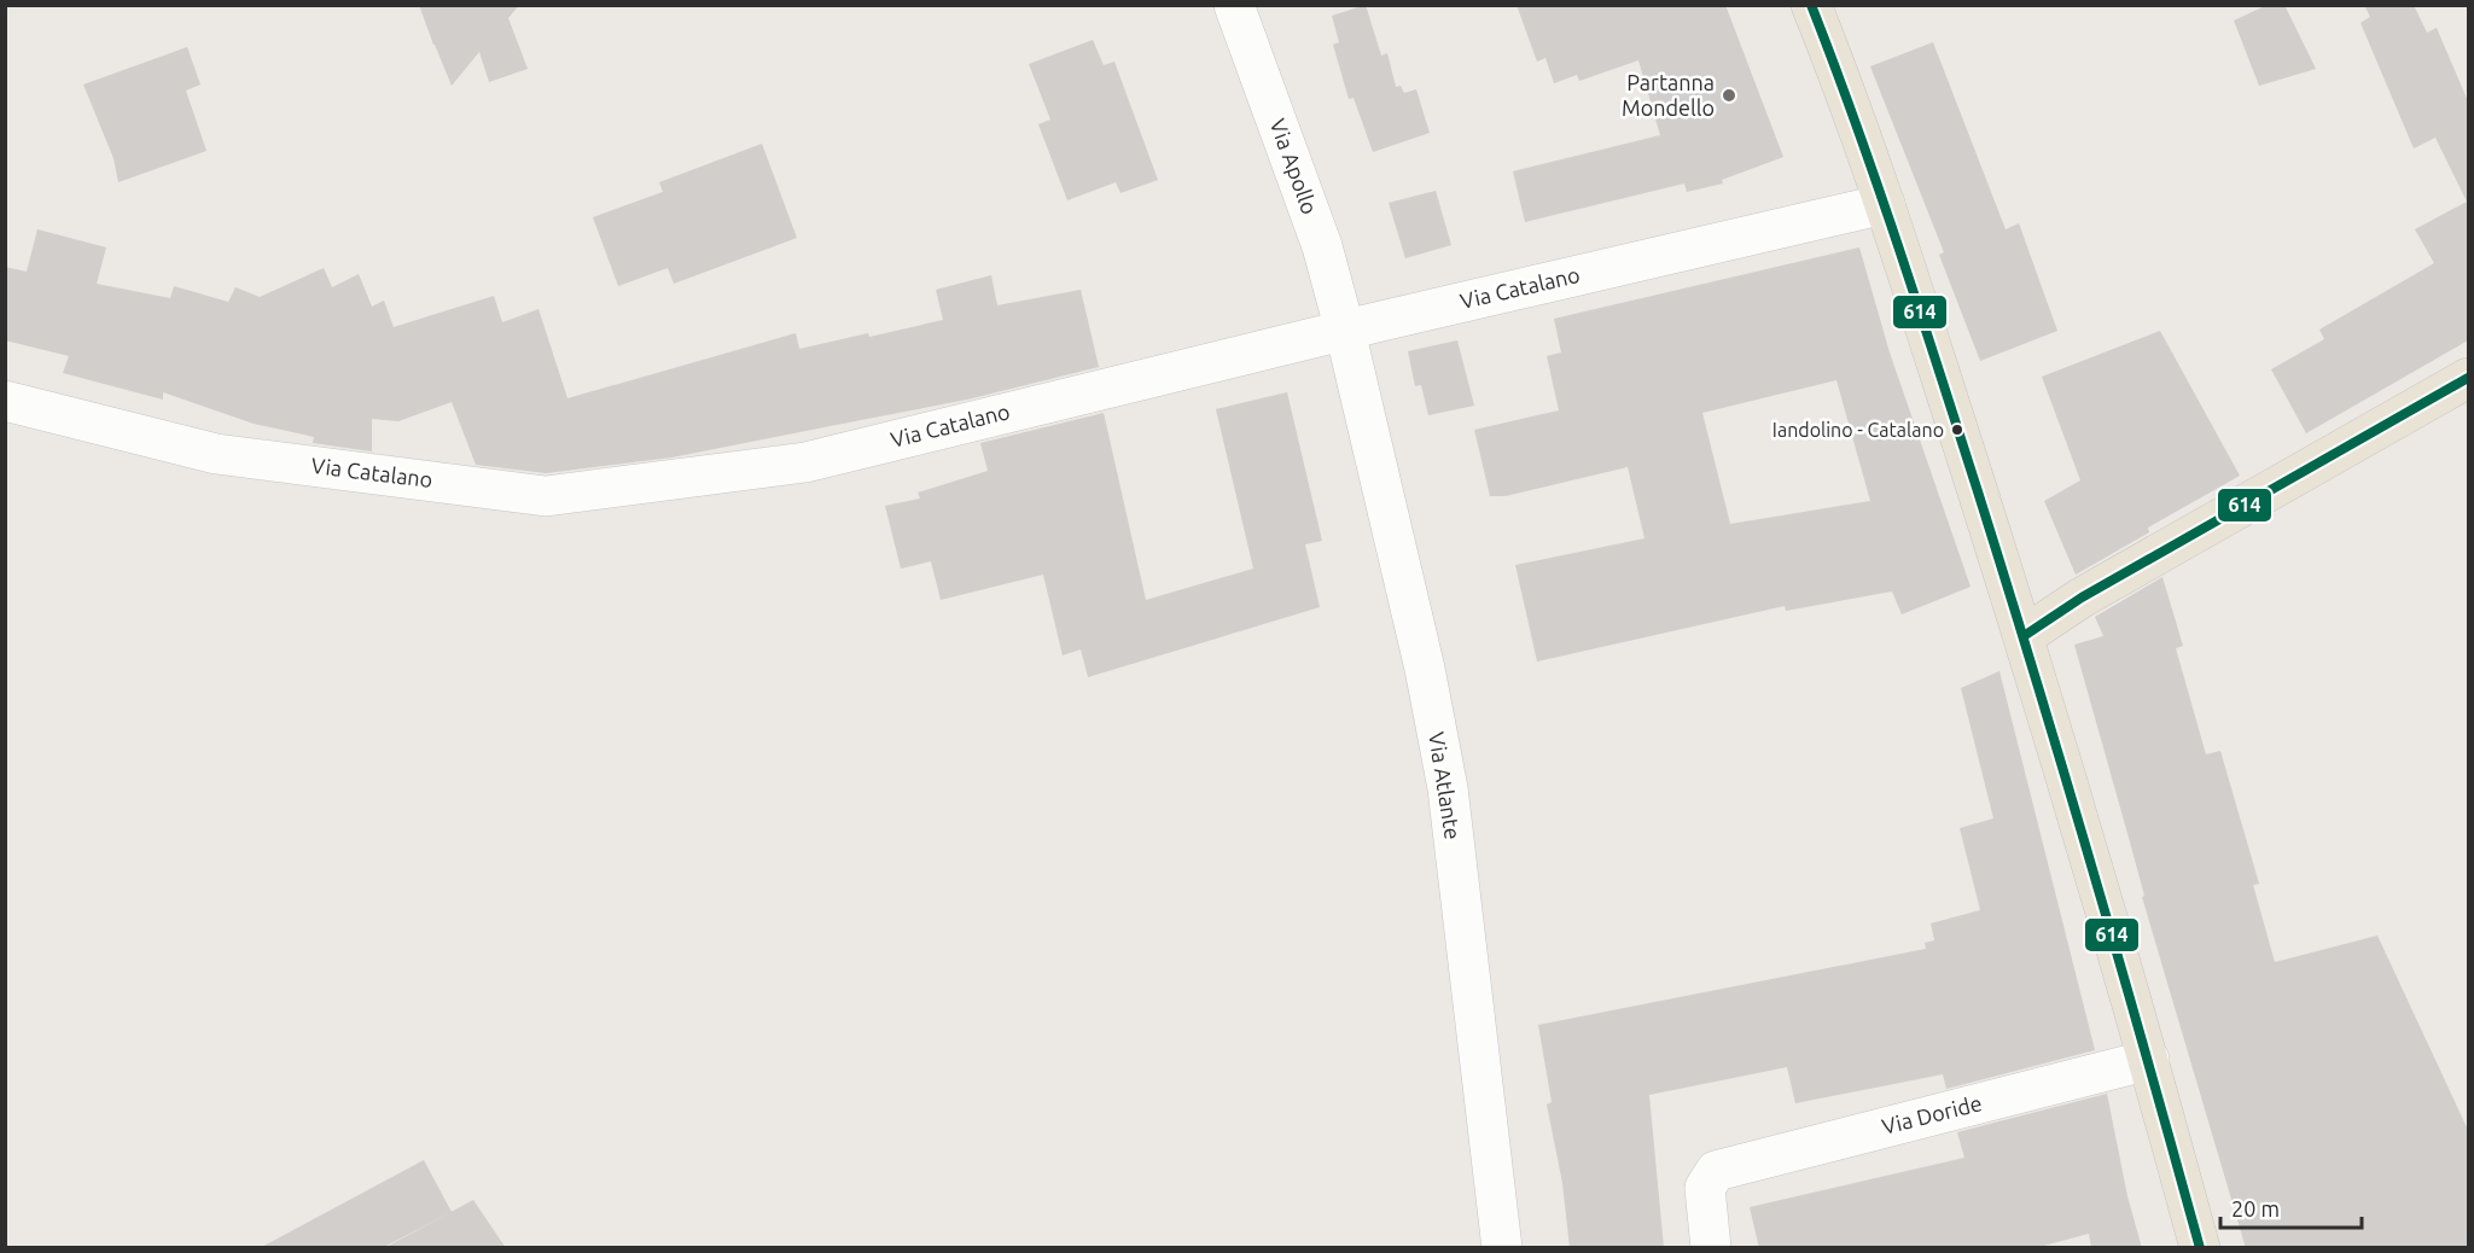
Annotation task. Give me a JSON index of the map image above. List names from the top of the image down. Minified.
{"streets":{"street":["Via Apollo","Via Catalano","Via Atlante","Via Doride"]},"crossings":[["Via Apollo","Via Catalano"],["Via Apollo","Via Atlante"],["Via Catalano","Via Atlante"]],"places":["Partanna Mondello","Iandolino - Catalano"],"lines":["transit line 614"],"scale_bar":"20 m"}
